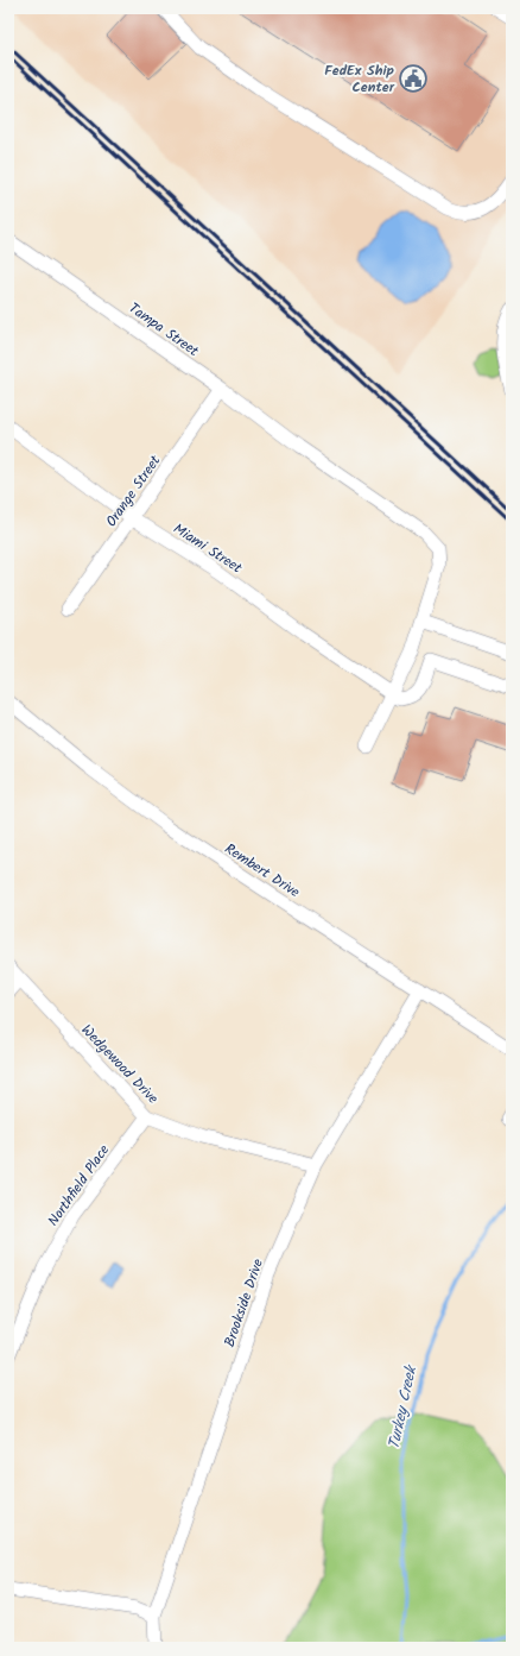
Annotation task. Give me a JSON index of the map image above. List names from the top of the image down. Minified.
{"streets":{"street":["Tampa Street","Orange Street","Miami Street","Rembert Drive","Wedgewood Drive","Northfield Place","Brookside Drive"]},"crossings":[["Tampa Street","Orange Street"],["Tampa Street","Miami Street"],["Orange Street","Miami Street"],["Rembert Drive","Brookside Drive"],["Wedgewood Drive","Northfield Place"],["Wedgewood Drive","Brookside Drive"]],"water":["Turkey Creek"],"places":{"public building":["FedEx Ship Center"]}}
